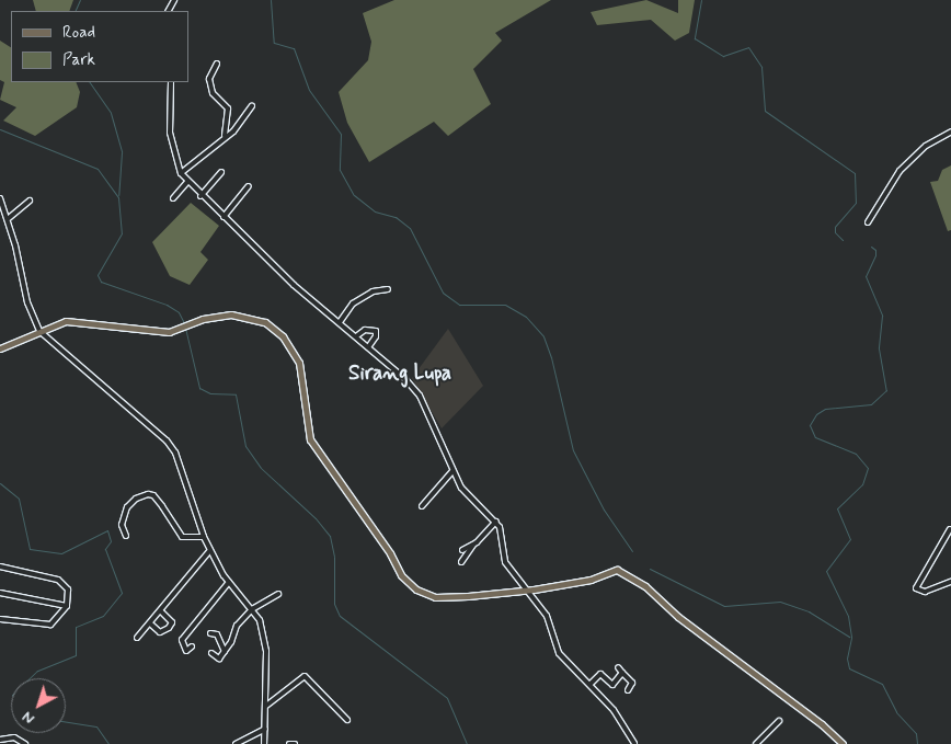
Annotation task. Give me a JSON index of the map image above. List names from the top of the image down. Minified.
{"districts":["Sirang Lupa"],"legend":["Road","Park"],"north":"bottom left"}
